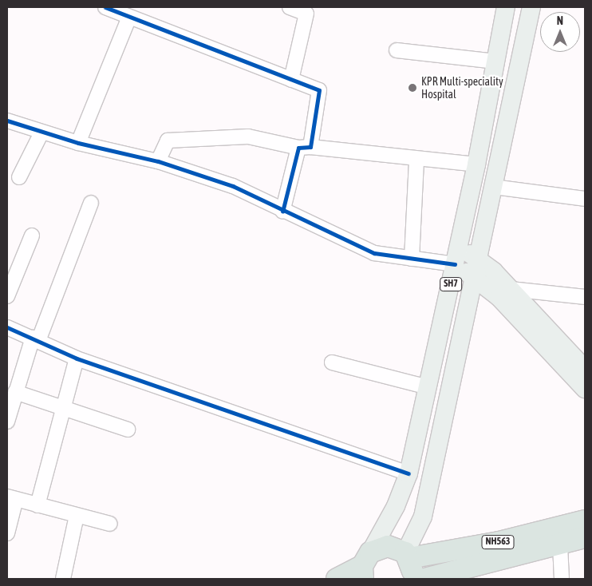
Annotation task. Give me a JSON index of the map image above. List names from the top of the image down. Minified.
{"streets":{"highway":["NH563"],"main road":["SH7"]},"crossings":[["SH7","NH563"]],"places":["KPR Multi-speciality Hospital"],"north":"top"}
